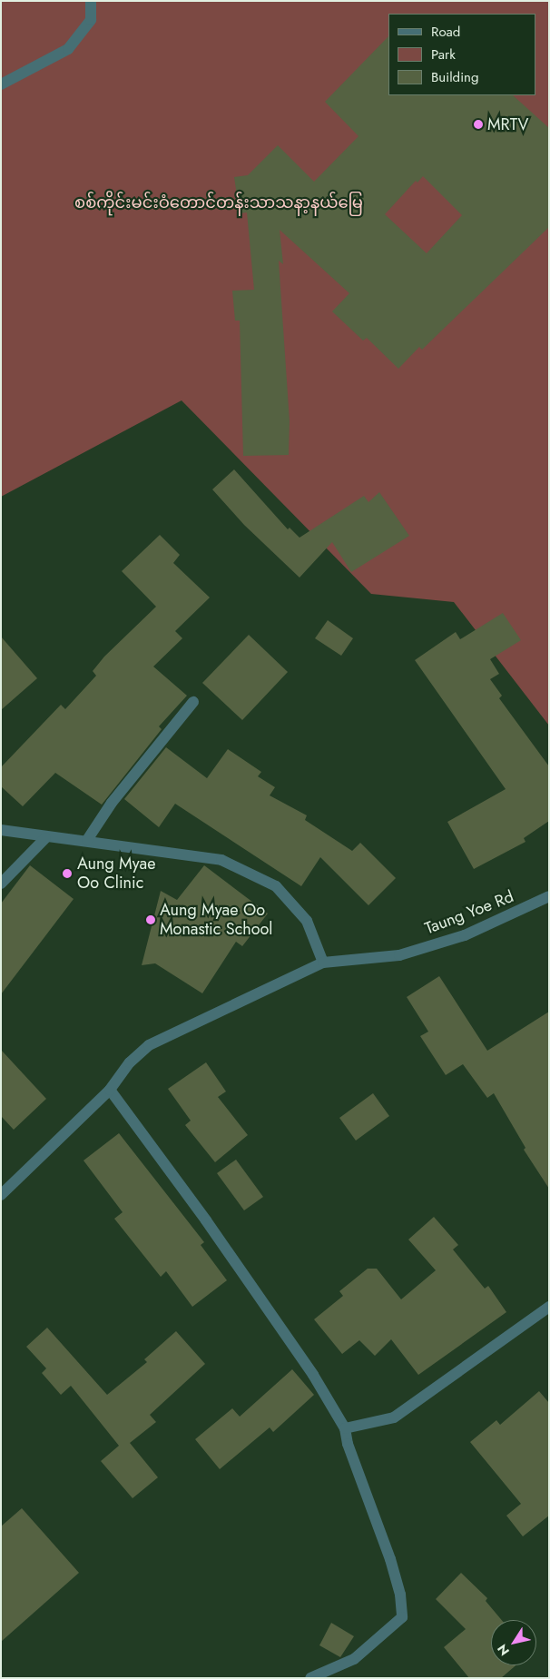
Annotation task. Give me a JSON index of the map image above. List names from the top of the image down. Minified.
{"streets":{"street":["Taung Yoe Rd"]},"parks":["စစ်ကိုင်းမင်းဝံတောင်တန်းသာသနာ့နယ်မြေ"],"places":["MRTV","Aung Myae Oo Clinic","Aung Myae Oo Monastic School"],"legend":["Road","Park","Building"],"north":"bottom left"}
